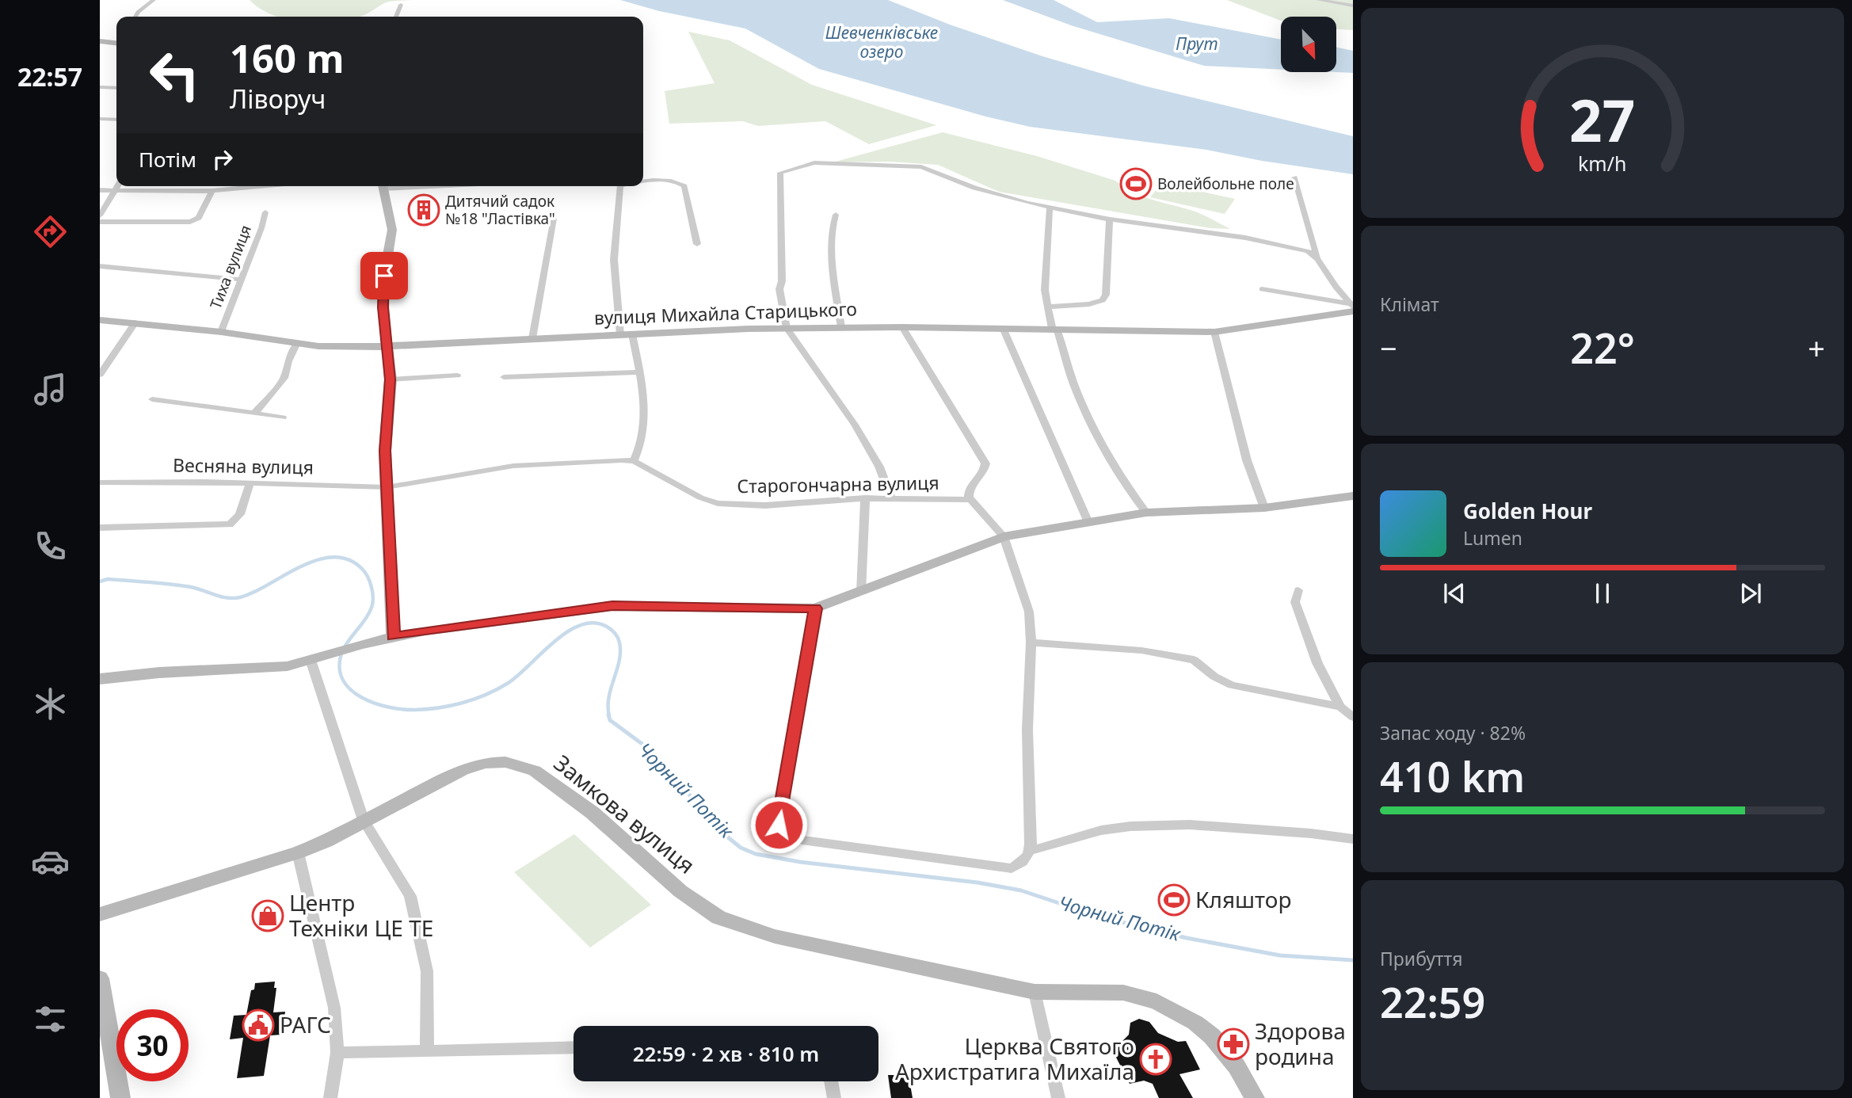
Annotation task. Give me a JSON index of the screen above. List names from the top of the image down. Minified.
{"streets":{"street":["Тиха вулиця","вулиця Михайла Старицького","Весняна вулиця","Старогончарна вулиця","Замкова вулиця"]},"crossings":[["Тиха вулиця","вулиця Михайла Старицького"]],"water":["Шевченківське озеро","Прут","Чорний Потік"],"places":{"sports":["Волейбольне поле","Кляштор"],"building":["Дитячий садок №18 \"Ластівка\""],"shop":["Центр Техніки ЦЕ ТЕ"],"public building":["РАГС"],"pharmacy":["Здорова родина"],"church":["Церква Святого Архистратига Михаїла"]},"north":"bottom right","page":{"tabs":"22:57","turn":["160 m","Ліворуч"],"then":"Потім","tile":["Клімат",["Запас ходу · 82%","410 km"],["Прибуття","22:59"]],"heat":["−","22°","+"],"song":["Golden Hour","Lumen"],"limit":"30","trip":"22:59 · 2 хв · 810 m","gauge":["27","km/h"]}}
